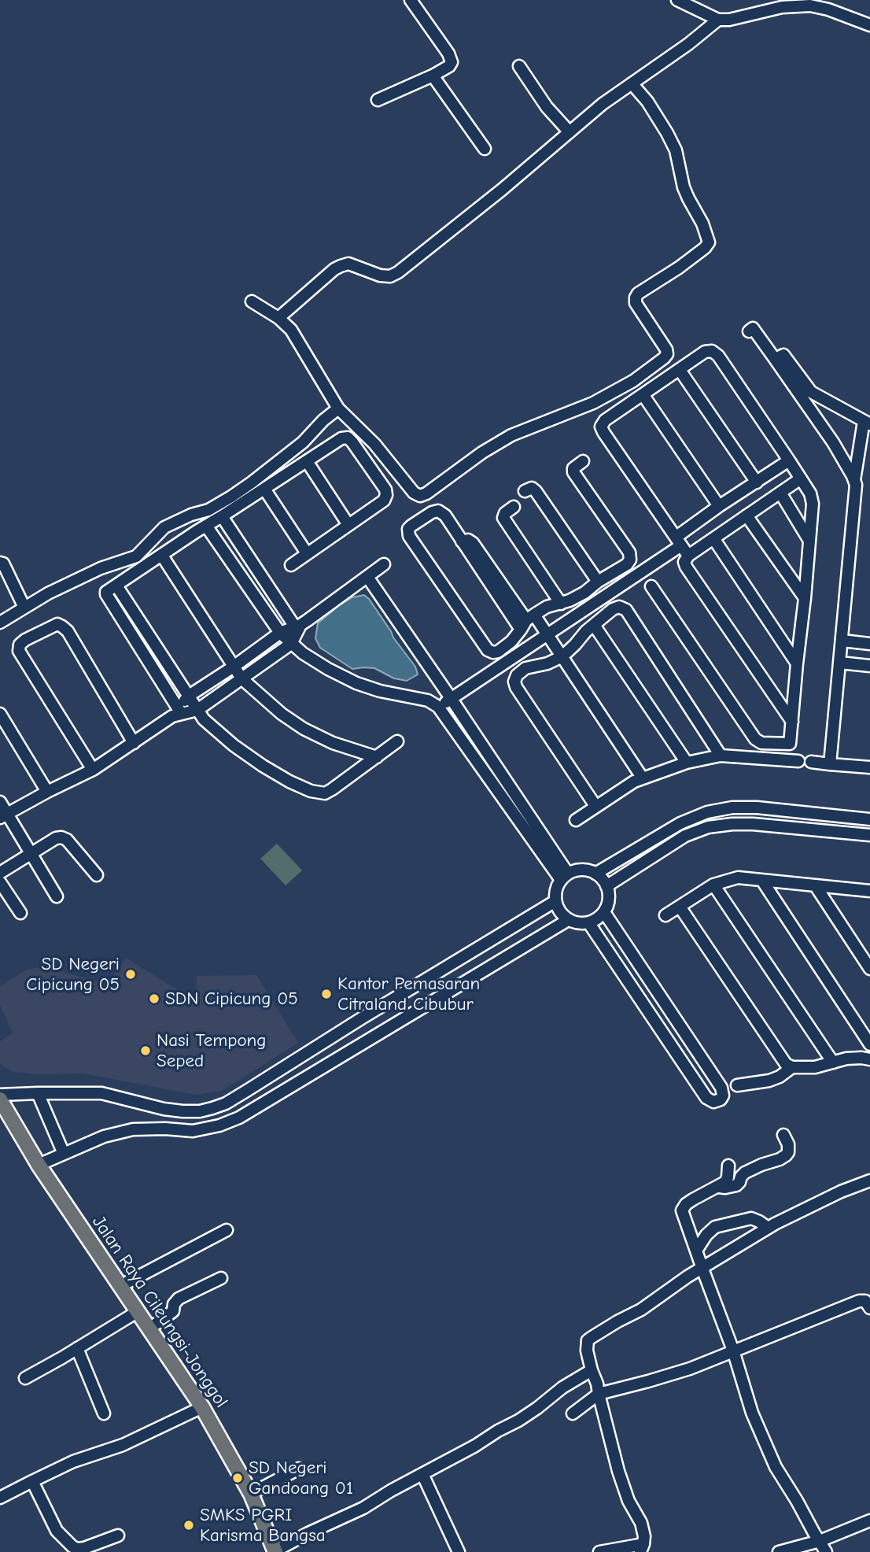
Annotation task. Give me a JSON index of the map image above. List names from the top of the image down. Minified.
{"streets":{"main road":["Jalan Raya Cileungsi-Jonggol"]},"places":["SD Negeri Cipicung 05","Kantor Pemasaran Citraland Cibubur","SDN Cipicung 05","Nasi Tempong Seped","SD Negeri Gandoang 01","SMKS PGRI Karisma Bangsa"]}
